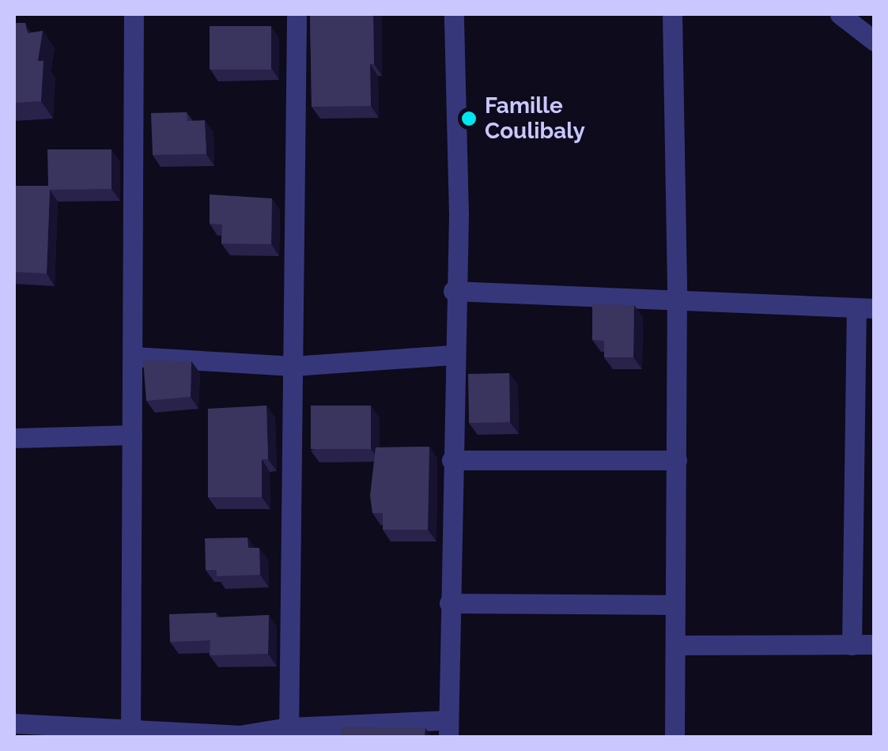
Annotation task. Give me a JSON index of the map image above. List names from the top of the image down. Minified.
{"places":["Famille Coulibaly"]}
